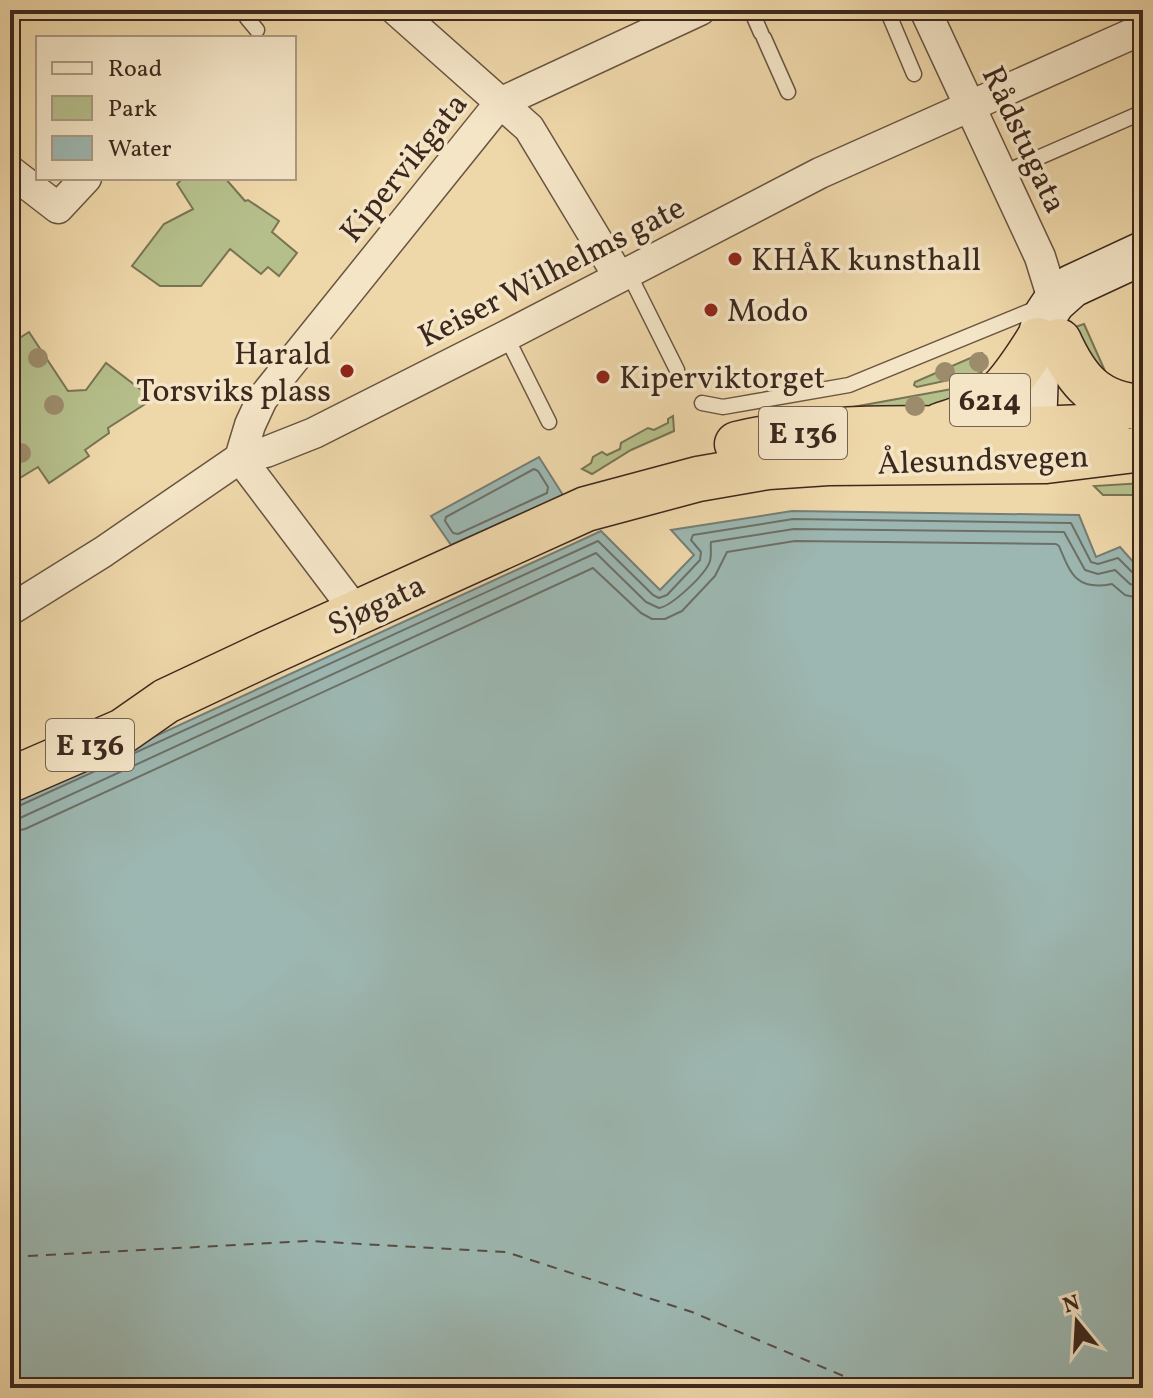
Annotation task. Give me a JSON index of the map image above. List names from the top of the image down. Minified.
{"streets":{"highway":["6214","E 136","Ålesundsvegen","Sjøgata"],"street":["Rådstugata","Kipervikgata","Keiser Wilhelms gate"]},"crossings":[["Rådstugata","Keiser Wilhelms gate"],["Rådstugata","6214"],["Kipervikgata","Keiser Wilhelms gate"],["6214","Ålesundsvegen"],["Ålesundsvegen","Sjøgata"]],"places":["KHÅK kunsthall","Modo","Harald Torsviks plass","Kiperviktorget"],"legend":["Road","Park","Water"],"north":"top"}
